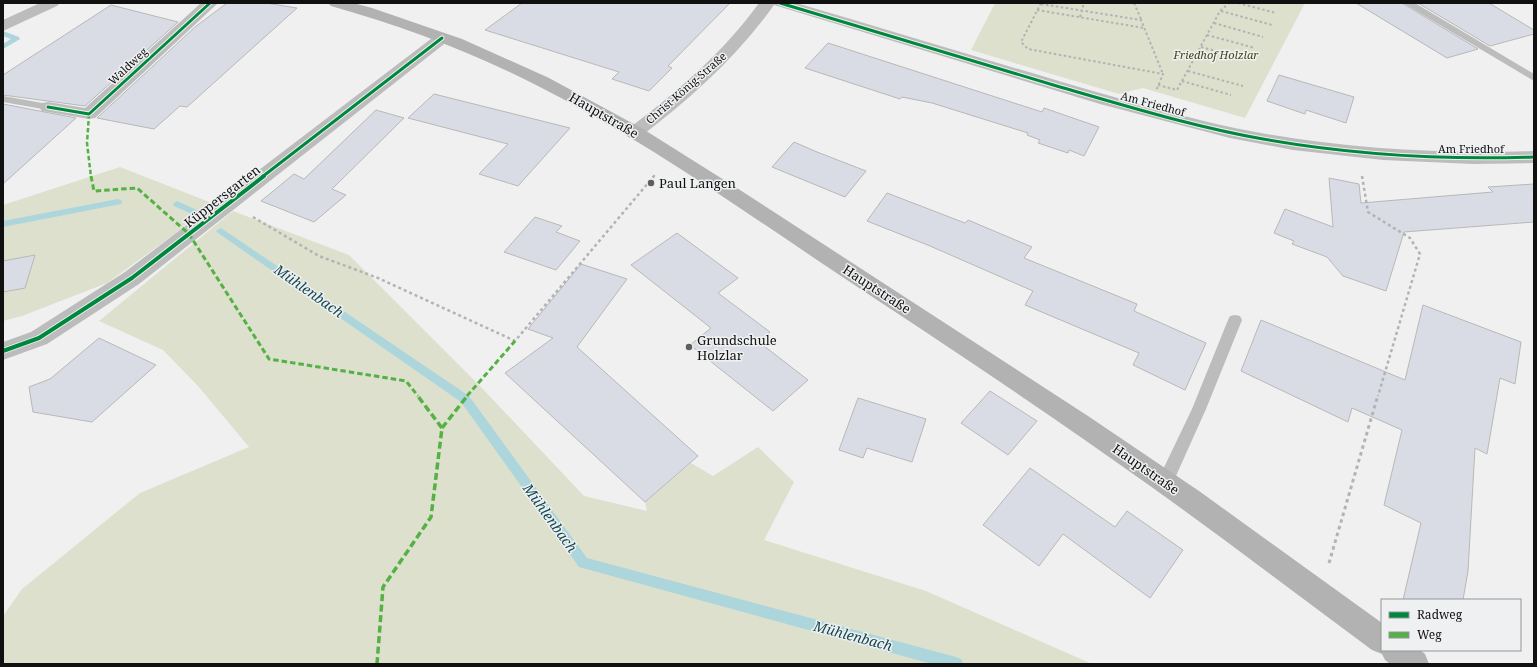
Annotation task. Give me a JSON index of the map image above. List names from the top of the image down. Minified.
{"streets":{"main road":["Hauptstraße"],"street":["Waldweg","Christ-König-Straße","Am Friedhof","Küppersgarten"]},"crossings":[["Christ-König-Straße","Hauptstraße"],["Hauptstraße","Küppersgarten"]],"water":["Mühlenbach"],"parks":["Friedhof Holzlar"],"places":["Paul Langen","Grundschule Holzlar"],"legend":["Radweg","Weg"]}
